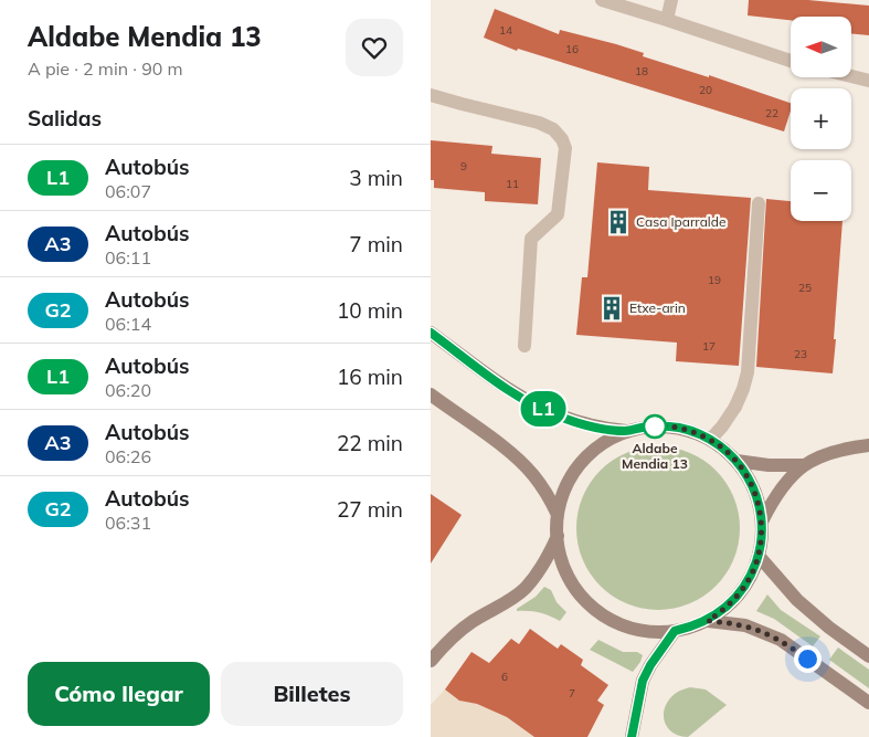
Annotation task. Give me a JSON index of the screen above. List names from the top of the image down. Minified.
{"places":{"building":["Casa Iparralde","Etxe-arin"],"other":["Aldabe Mendia 13"]},"lines":["bus line L1"],"house_numbers":["14","16","18","20","22","9","11","19","25","17","23","6","7"],"north":"left","page":{"heading":[["Aldabe Mendia 13","A pie · 2 min · 90 m"],"Salidas"],"on_map":"L1","map_buttons":["+","−"],"list":[{"mark":"L1","name":"Autobús","note":"06:07","value":"3 min"},{"mark":"A3","name":"Autobús","note":"06:11","value":"7 min"},{"mark":"G2","name":"Autobús","note":"06:14","value":"10 min"},{"mark":"L1","name":"Autobús","note":"06:20","value":"16 min"},{"mark":"A3","name":"Autobús","note":"06:26","value":"22 min"},{"mark":"G2","name":"Autobús","note":"06:31","value":"27 min"}],"buttons":["Cómo llegar","Billetes"]}}
